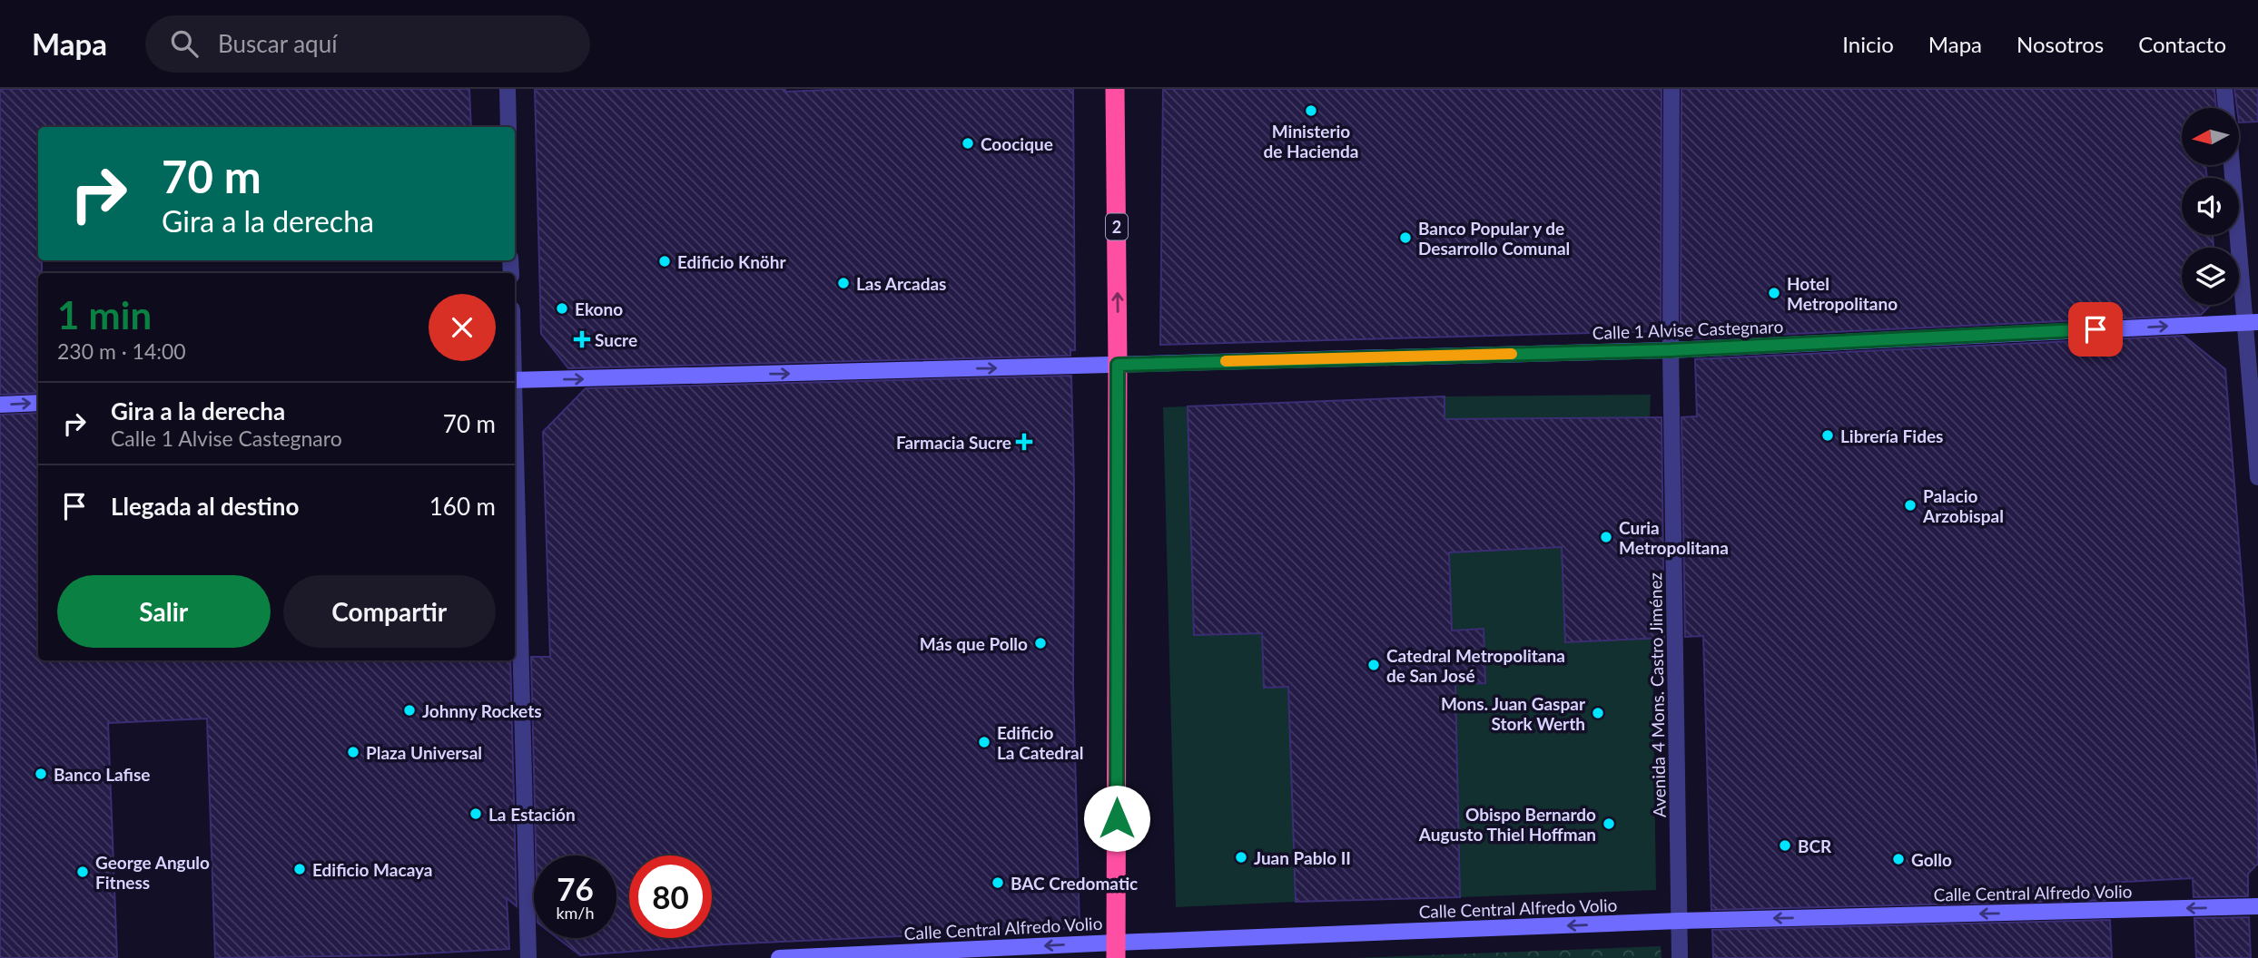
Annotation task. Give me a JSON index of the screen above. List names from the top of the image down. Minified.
{"streets":{"highway":["2"],"street":["Calle 1 Alvise Castegnaro","Avenida 4 Mons. Castro Jiménez","Calle Central Alfredo Volio"]},"crossings":[["2","Calle 1 Alvise Castegnaro"],["2","Calle Central Alfredo Volio"],["Calle 1 Alvise Castegnaro","Avenida 4 Mons. Castro Jiménez"],["Avenida 4 Mons. Castro Jiménez","Calle Central Alfredo Volio"]],"one_way":["Calle 1 Alvise Castegnaro","Calle Central Alfredo Volio"],"places":{"other":["Ministerio de Hacienda","Coocique","Banco Popular y de Desarrollo Comunal","Edificio Knöhr","Las Arcadas","Hotel Metropolitano","Ekono","Librería Fides","Palacio Arzobispal","Curia Metropolitana","Más que Pollo","Catedral Metropolitana de San José","Johnny Rockets","Mons. Juan Gaspar Stork Werth","Edificio La Catedral","Plaza Universal","Banco Lafise","La Estación","Obispo Bernardo Augusto Thiel Hoffman","BCR","Juan Pablo II","Gollo","Edificio Macaya","George Angulo Fitness","BAC Credomatic"],"health":["Sucre","Farmacia Sucre"]},"north":"left","page":{"header":"Mapa","search":"Buscar aquí","nav":["Inicio","Mapa","Nosotros","Contacto"],"turn":["70 m","Gira a la derecha"],"heading":["1 min","230 m · 14:00"],"list":[{"name":"Gira a la derecha","note":"Calle 1 Alvise Castegnaro","value":"70 m"},{"name":"Llegada al destino","value":"160 m"}],"buttons":["Salir","Compartir"],"speed":"76 km/h","limit":"80"}}
